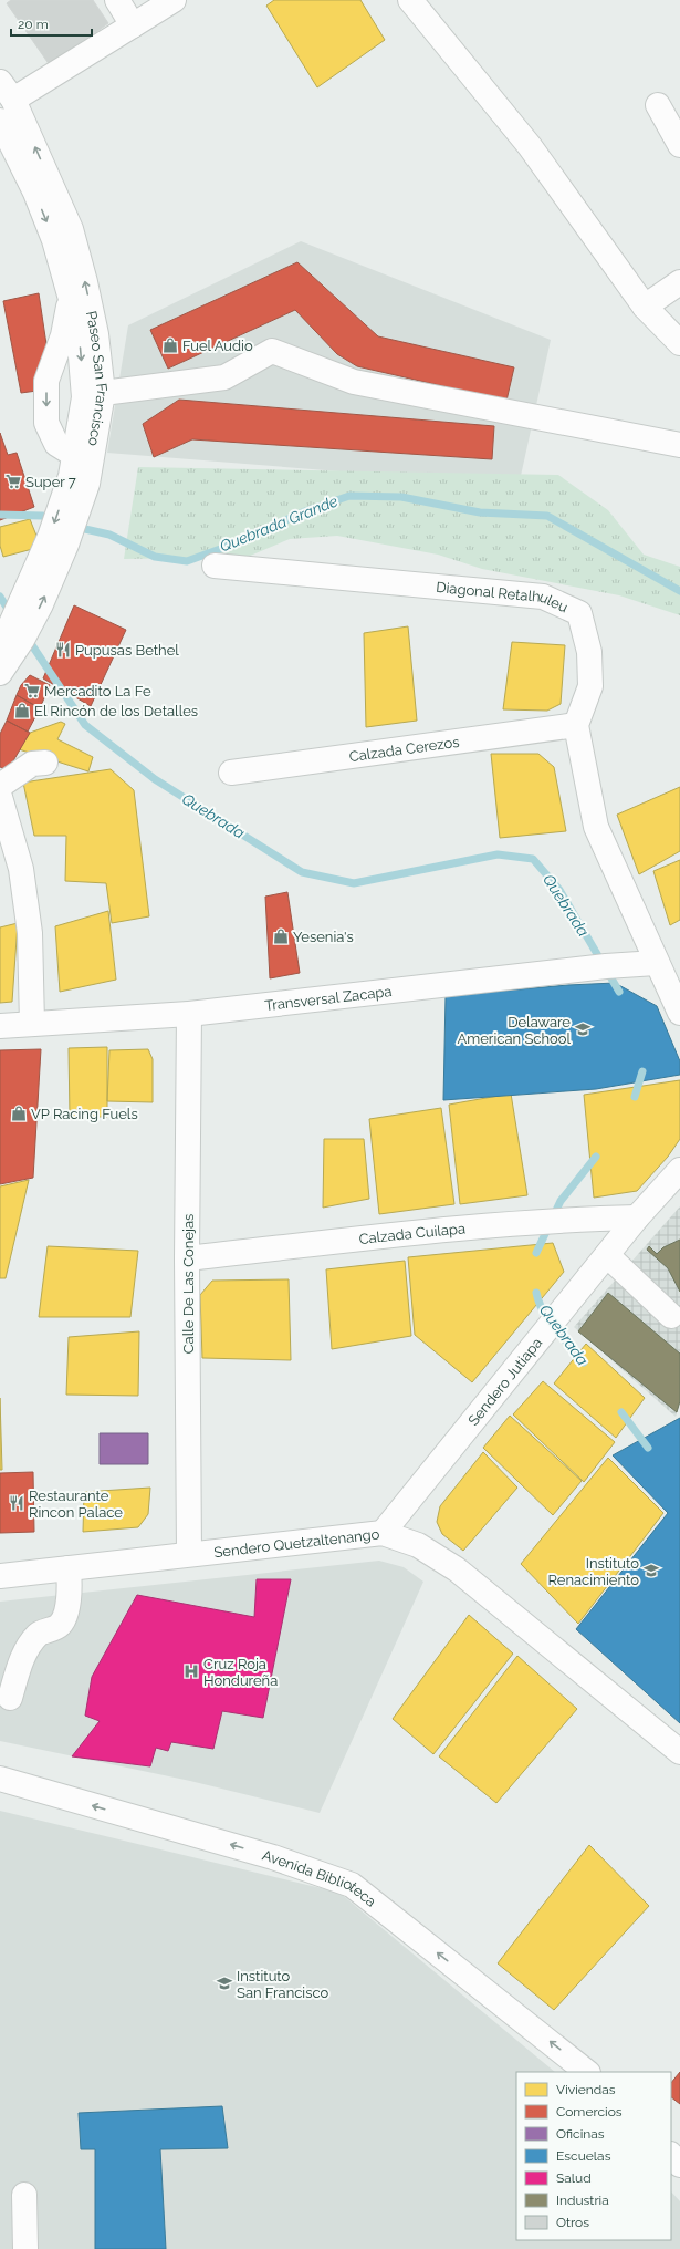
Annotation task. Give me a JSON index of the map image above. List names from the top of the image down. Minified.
{"streets":{"street":["Paseo San Francisco","Diagonal Retalhuleu","Calzada Cerezos","Transversal Zacapa","Calzada Cuilapa","Calle De Las Conejas","Sendero Jutiapa","Sendero Quetzaltenango","Avenida Biblioteca"]},"crossings":[["Diagonal Retalhuleu","Calzada Cerezos"],["Transversal Zacapa","Calle De Las Conejas"],["Calzada Cuilapa","Calle De Las Conejas"],["Calzada Cuilapa","Sendero Jutiapa"],["Calle De Las Conejas","Sendero Quetzaltenango"],["Sendero Jutiapa","Sendero Quetzaltenango"]],"one_way":["Avenida Biblioteca"],"water":["Quebrada Grande","Quebrada"],"places":{"shop":["Fuel Audio","El Rincón de los Detalles","Yesenia's","VP Racing Fuels"],"supermarket":["Super 7","Mercadito La Fe"],"restaurant":["Pupusas Bethel","Restaurante Rincon Palace"],"school or university":["Delaware American School","Instituto Renacimiento","Instituto San Francisco"],"hospital":["Cruz Roja Hondureña"]},"legend":["Viviendas","Comercios","Oficinas","Escuelas","Salud","Industria","Otros"],"scale_bar":"20 m"}
